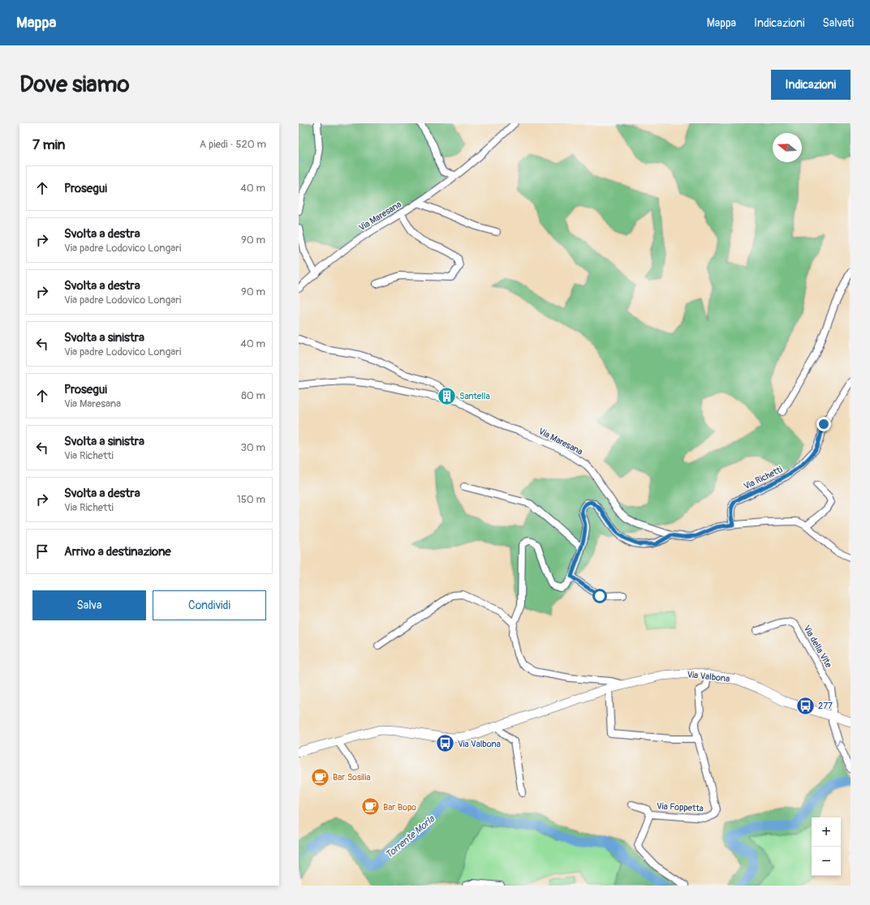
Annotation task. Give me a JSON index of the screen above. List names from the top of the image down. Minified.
{"streets":{"street":["Via Maresana","Via Richetti","Via della Vite","Via Valbona","Via Foppetta"]},"crossings":[["Via Maresana","Via Richetti"],["Via della Vite","Via Valbona"],["Via Valbona","Via Foppetta"]],"water":["Torrente Morla"],"places":{"building":["Santella"],"bus stop":["277","Via Valbona"],"cafe":["Bar Sosilia","Bar Bopo"]},"north":"left","page":{"header":"Mappa","nav":["Mappa","Indicazioni","Salvati"],"buttons":["Indicazioni",["Salva","Condividi"]],"title":"Dove siamo","heading":["7 min","A piedi · 520 m"],"list":[["Prosegui","40 m"],["Svolta a destra","Via padre Lodovico Longari","90 m"],["Svolta a destra","Via padre Lodovico Longari","90 m"],["Svolta a sinistra","Via padre Lodovico Longari","40 m"],["Prosegui","Via Maresana","80 m"],["Svolta a sinistra","Via Richetti","30 m"],["Svolta a destra","Via Richetti","150 m"],"Arrivo a destinazione"],"map_buttons":["+","−"]}}
